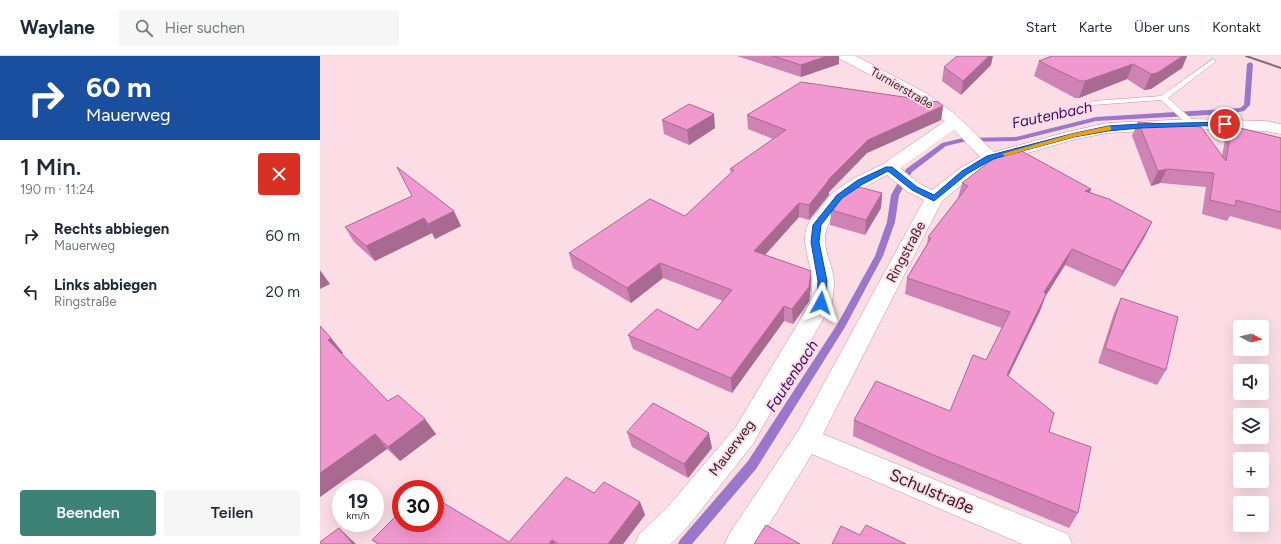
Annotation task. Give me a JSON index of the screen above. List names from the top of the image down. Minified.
{"streets":{"street":["Turnierstraße","Ringstraße","Mauerweg","Schulstraße"]},"crossings":[["Turnierstraße","Ringstraße"],["Turnierstraße","Mauerweg"],["Ringstraße","Schulstraße"]],"water":["Fautenbach"],"north":"right","page":{"header":"Waylane","search":"Hier suchen","nav":["Start","Karte","Über uns","Kontakt"],"turn":["60 m","Mauerweg"],"heading":["1 Min.","190 m · 11:24"],"list":[{"name":"Rechts abbiegen","note":"Mauerweg","value":"60 m"},{"name":"Links abbiegen","note":"Ringstraße","value":"20 m"}],"map_buttons":["+","−"],"speed":"19 km/h","limit":"30","buttons":["Beenden","Teilen"]}}
